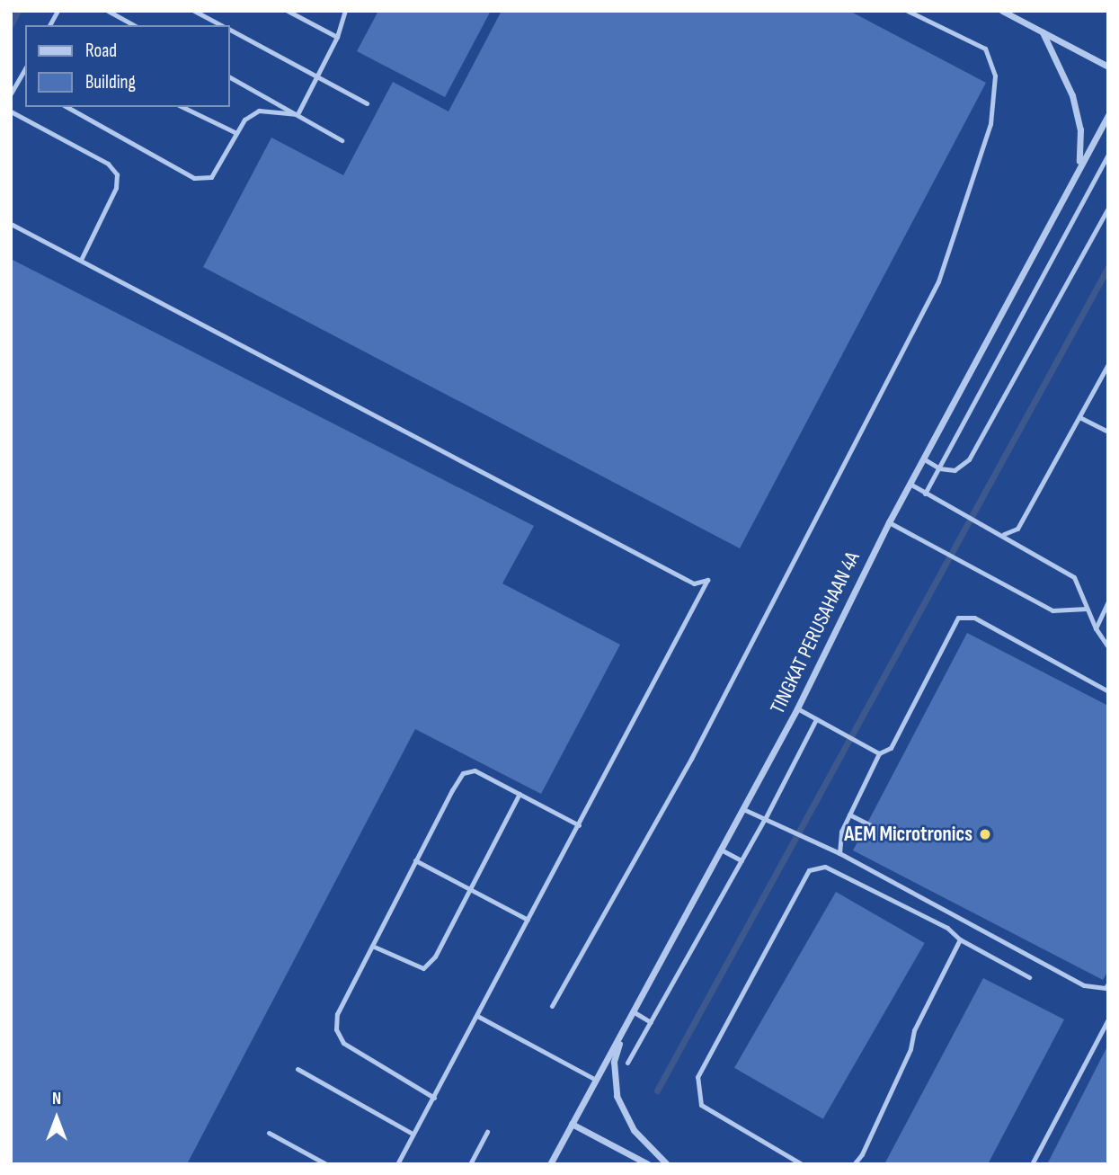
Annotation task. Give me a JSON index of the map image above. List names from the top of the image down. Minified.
{"streets":{"street":["TINGKAT PERUSAHAAN 4A"]},"places":["AEM Microtronics"],"legend":["Road","Building"],"north":"top"}
